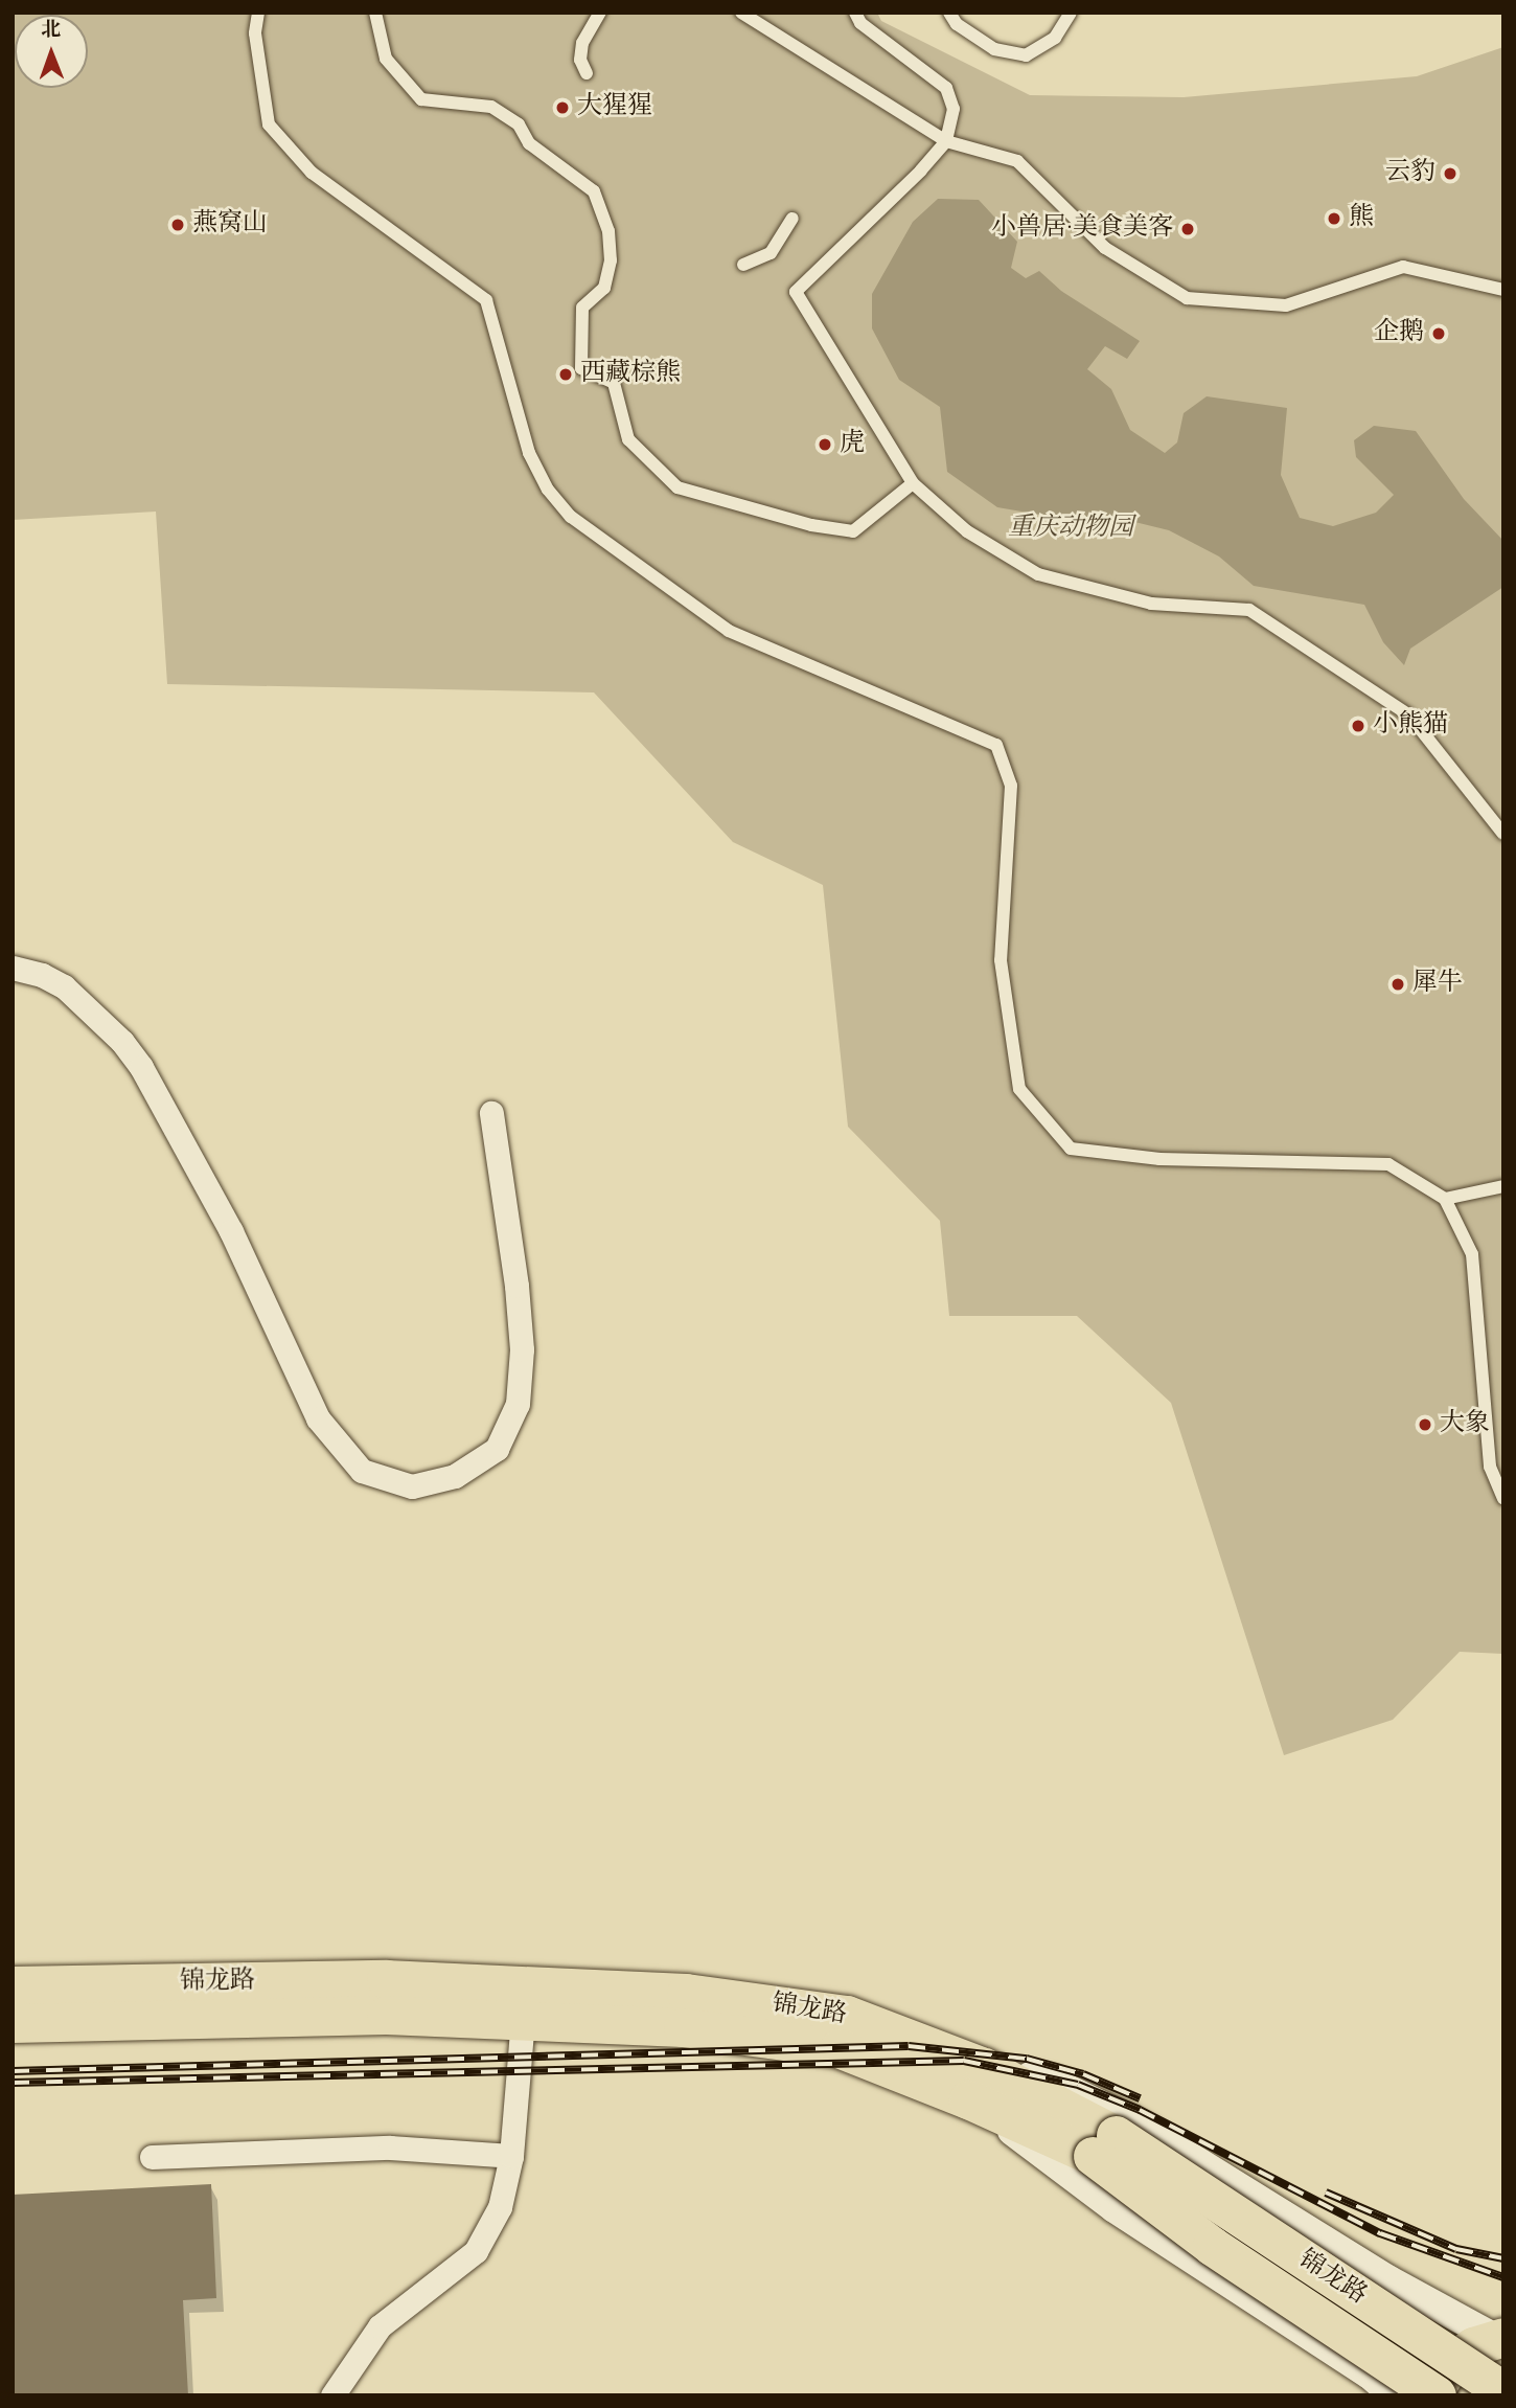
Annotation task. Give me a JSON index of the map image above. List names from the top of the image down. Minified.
{"streets":{"main road":["锦龙路"]},"parks":["重庆动物园"],"places":["大猩猩","云豹","熊","燕窝山","小兽居·美食美客","企鹅","西藏棕熊","虎","小熊猫","犀牛","大象"],"north":"top"}
